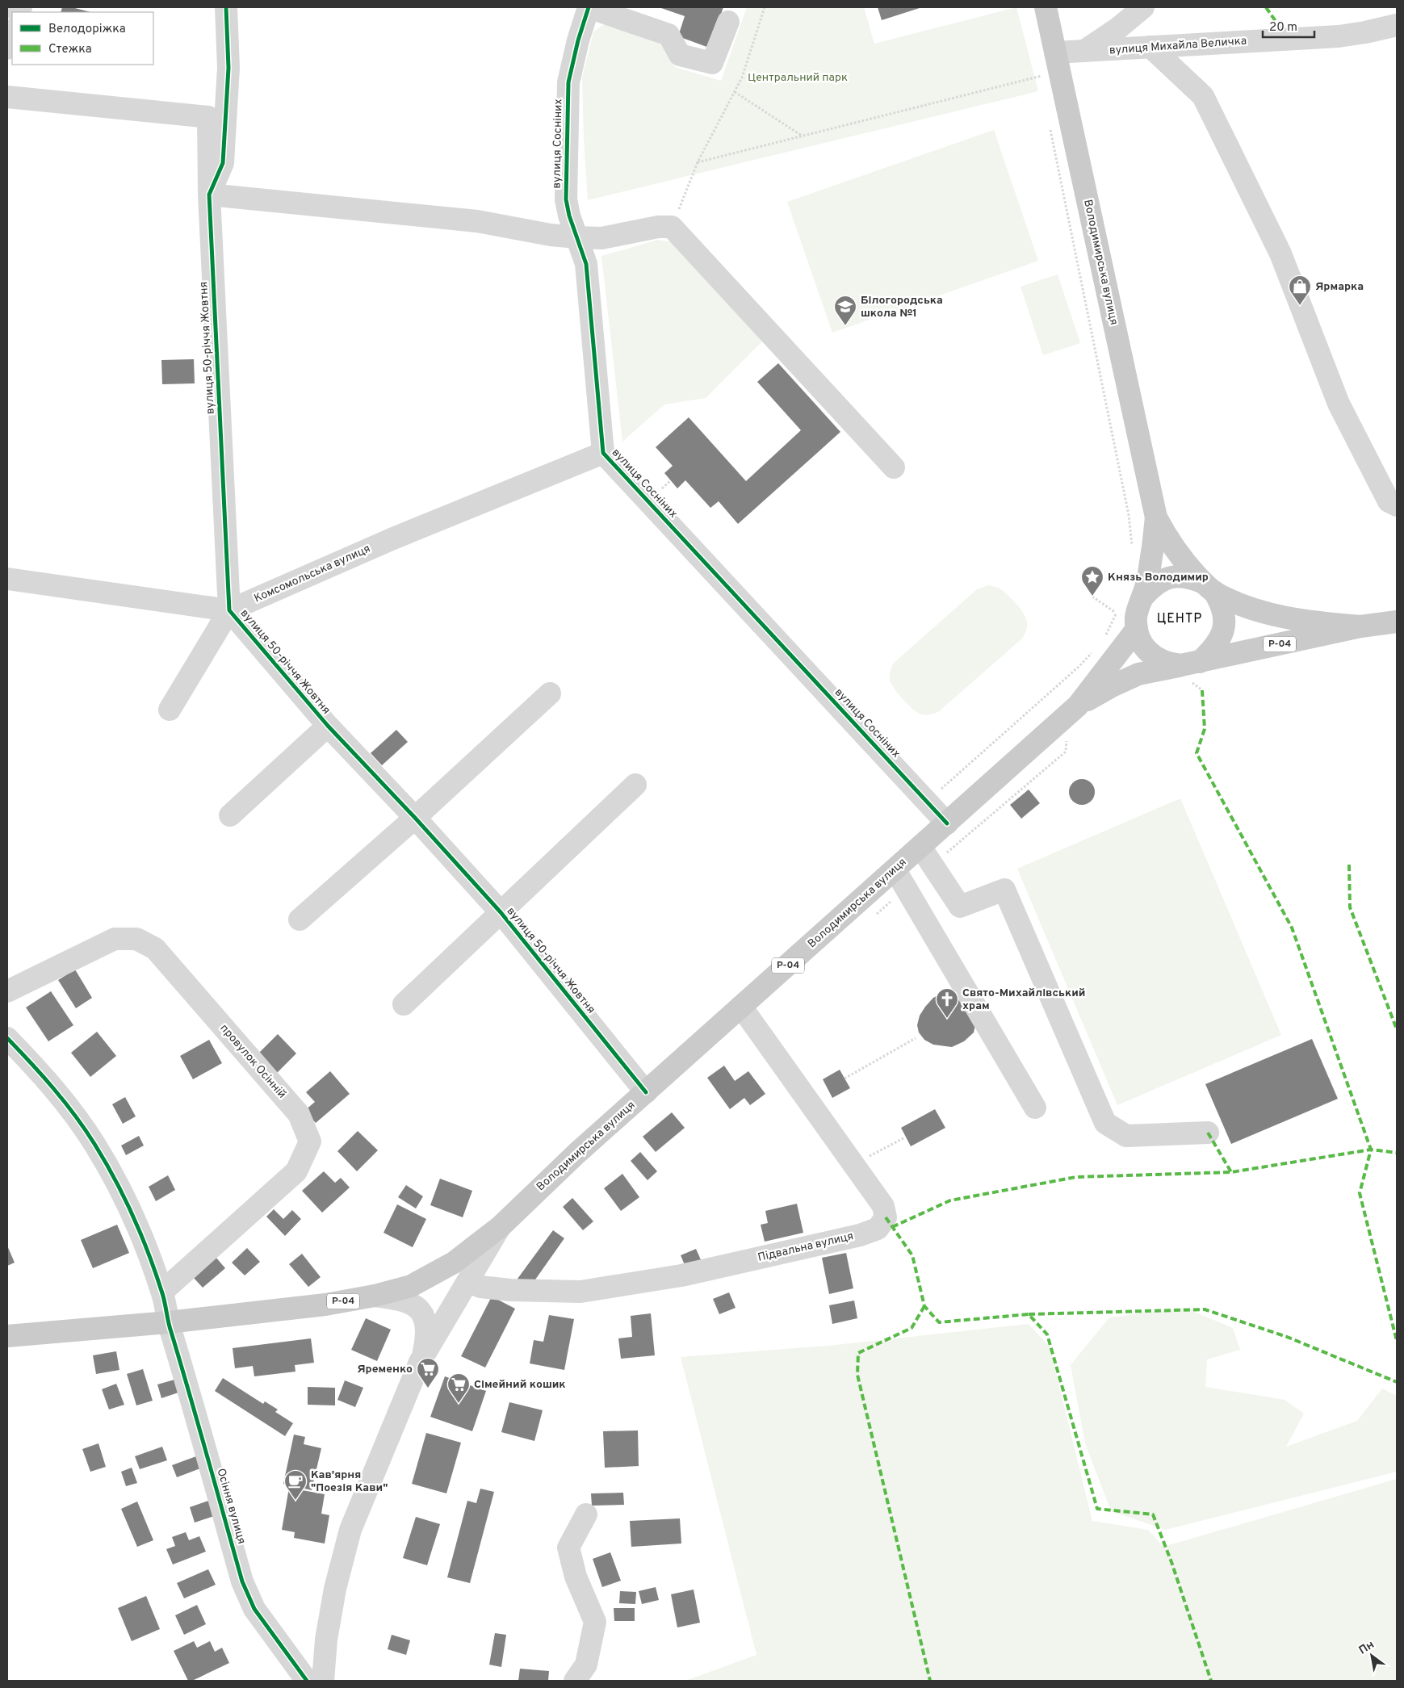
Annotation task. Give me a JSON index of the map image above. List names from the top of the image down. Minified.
{"streets":{"main road":["Володимирська вулиця","Р-04"],"street":["вулиця Михайла Величка","вулиця Сосніних","вулиця 50-річчя Жовтня","Комсомольська вулиця","провулок Осінній","Підвальна вулиця","Осіння вулиця"]},"crossings":[["вулиця Михайла Величка","Володимирська вулиця"],["вулиця Сосніних","Володимирська вулиця"],["вулиця Сосніних","Комсомольська вулиця"],["Володимирська вулиця","вулиця 50-річчя Жовтня"],["Володимирська вулиця","Р-04"],["Володимирська вулиця","Підвальна вулиця"],["вулиця 50-річчя Жовтня","Комсомольська вулиця"],["Р-04","Осіння вулиця"],["провулок Осінній","Осіння вулиця"]],"districts":["ЦЕНТР"],"parks":["Центральний парк"],"places":{"shop":["Ярмарка"],"school or university":["Білогородська школа №1"],"place":["Князь Володимир"],"church":["Свято-Михайлівський храм"],"supermarket":["Яременко","Сімейний кошик"],"cafe":["Кав'ярня \"Поезія Кави\""]},"legend":["Велодоріжка","Стежка"],"scale_bar":"20 m","north":"top left"}
